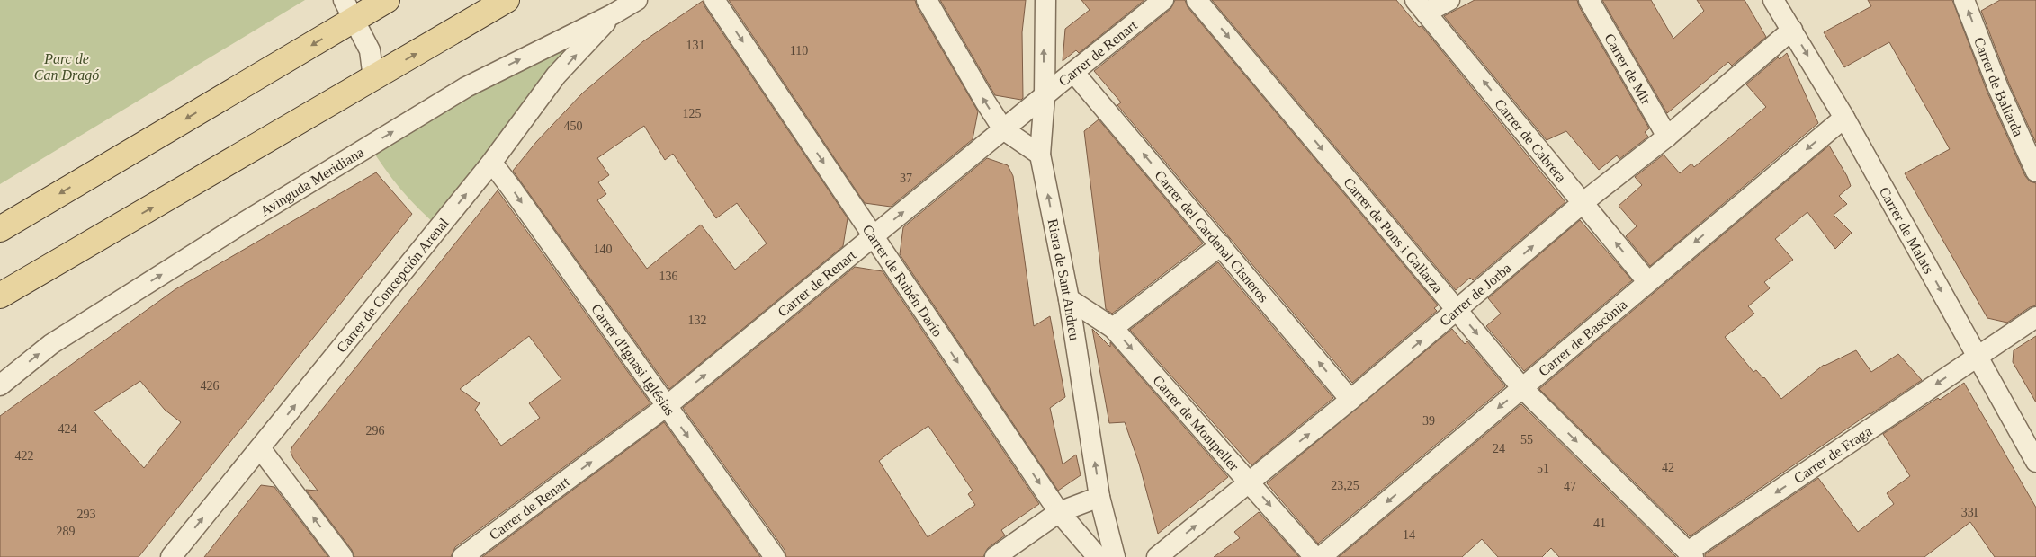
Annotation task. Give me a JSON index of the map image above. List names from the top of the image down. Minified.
{"streets":{"street":["Carrer de Renart","Carrer de Mir","Carrer de Baliarda","Carrer de Cabrera","Avinguda Meridiana","Carrer de Malats","Carrer de Pons i Gallarza","Carrer del Cardenal Cisneros","Riera de Sant Andreu","Carrer de Rubén Darío","Carrer de Concepción Arenal","Carrer de Jorba","Carrer de Bascònia","Carrer d'Ignasi Iglésias","Carrer de Montpeller","Carrer de Fraga"]},"crossings":[["Carrer de Renart","Carrer del Cardenal Cisneros"],["Carrer de Renart","Riera de Sant Andreu"],["Carrer de Renart","Carrer de Rubén Darío"],["Carrer de Renart","Carrer d'Ignasi Iglésias"],["Carrer de Mir","Carrer de Jorba"],["Carrer de Cabrera","Carrer de Jorba"],["Carrer de Cabrera","Carrer de Bascònia"],["Avinguda Meridiana","Carrer de Concepción Arenal"],["Carrer de Malats","Carrer de Jorba"],["Carrer de Malats","Carrer de Bascònia"],["Carrer de Malats","Carrer de Fraga"],["Carrer de Pons i Gallarza","Carrer de Jorba"],["Carrer de Pons i Gallarza","Carrer de Bascònia"],["Carrer de Pons i Gallarza","Carrer de Fraga"],["Carrer del Cardenal Cisneros","Carrer de Jorba"],["Riera de Sant Andreu","Carrer de Montpeller"],["Carrer de Concepción Arenal","Carrer d'Ignasi Iglésias"],["Carrer de Jorba","Carrer de Montpeller"]],"one_way":["Carrer de Renart","Carrer de Baliarda","Carrer de Cabrera","Avinguda Meridiana","Carrer de Malats","Carrer de Pons i Gallarza","Carrer del Cardenal Cisneros","Riera de Sant Andreu","Carrer de Concepción Arenal","Carrer de Jorba","Carrer de Bascònia","Carrer d'Ignasi Iglésias","Carrer de Montpeller","Carrer de Fraga"],"parks":["Parc de Can Dragó"],"house_numbers":["131","110","125","450","37","140","136","132","426","39","424","296","55","24","422","42","51","23,25","47","33I","293","41","289","14"]}
